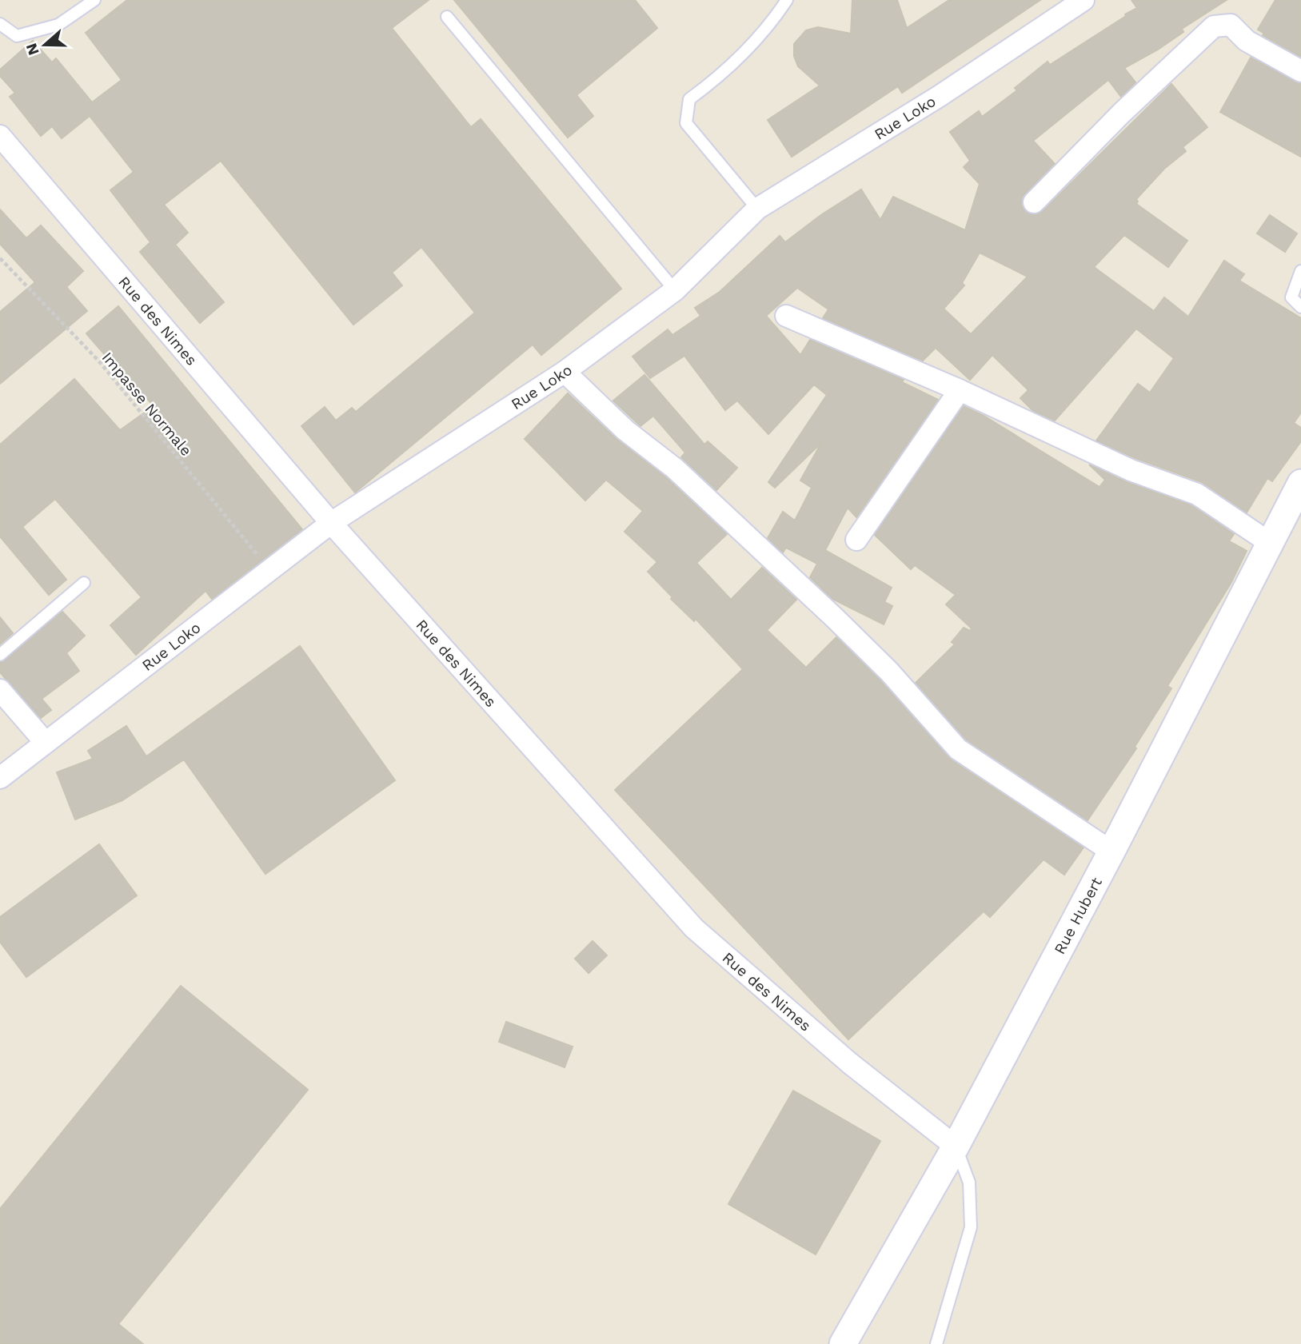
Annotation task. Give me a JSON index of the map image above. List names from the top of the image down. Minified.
{"streets":{"street":["Rue Loko","Rue des Nimes","Rue Hubert"],"path":["Impasse Normale"]},"crossings":[["Rue Loko","Rue des Nimes"],["Rue Loko","Impasse Normale"],["Rue des Nimes","Rue Hubert"]],"north":"left"}
